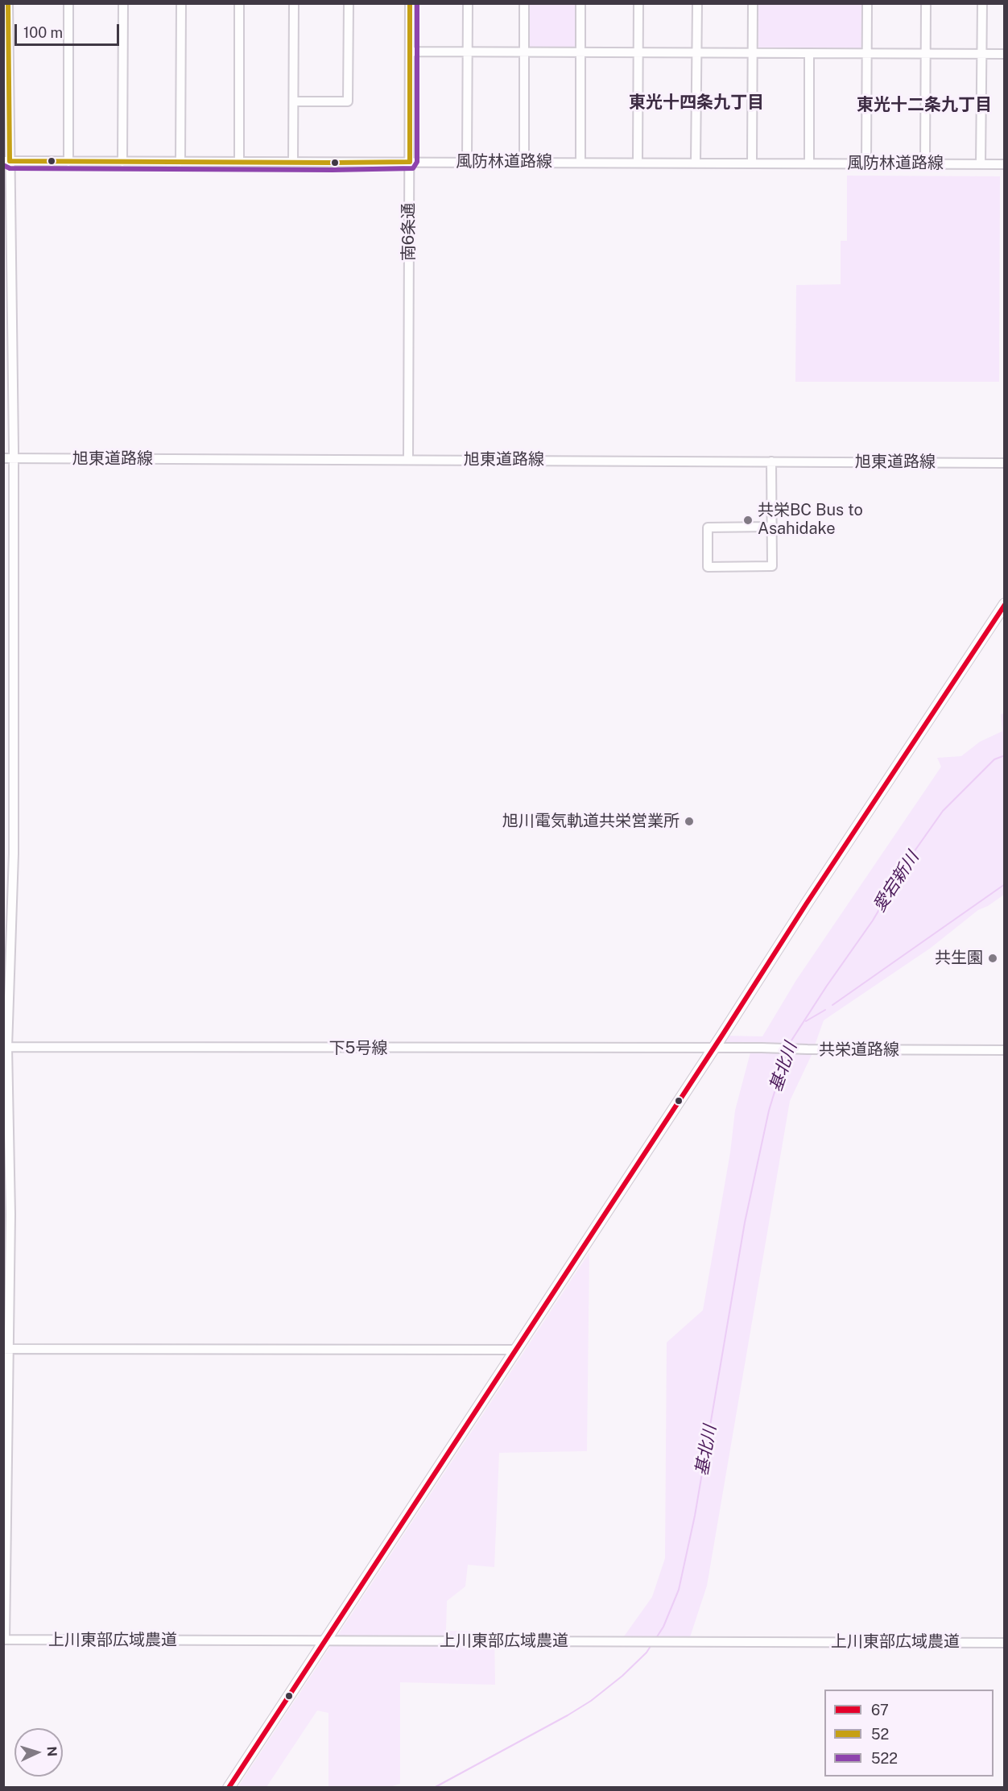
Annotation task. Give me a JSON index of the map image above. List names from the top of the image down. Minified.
{"streets":{"street":["風防林道路線","南6条通","旭東道路線","下5号線","共栄道路線","上川東部広域農道"]},"crossings":[["風防林道路線","南6条通"],["南6条通","旭東道路線"],["下5号線","共栄道路線"]],"districts":["東光十四条九丁目","東光十二条九丁目"],"water":["愛宕新川","基北川"],"places":["共栄BC Bus to Asahidake","旭川電気軌道共栄営業所","共生園"],"lines":["transit line 52","transit line 522","transit line 67"],"legend":["67","52","522"],"scale_bar":"100 m","north":"right"}
